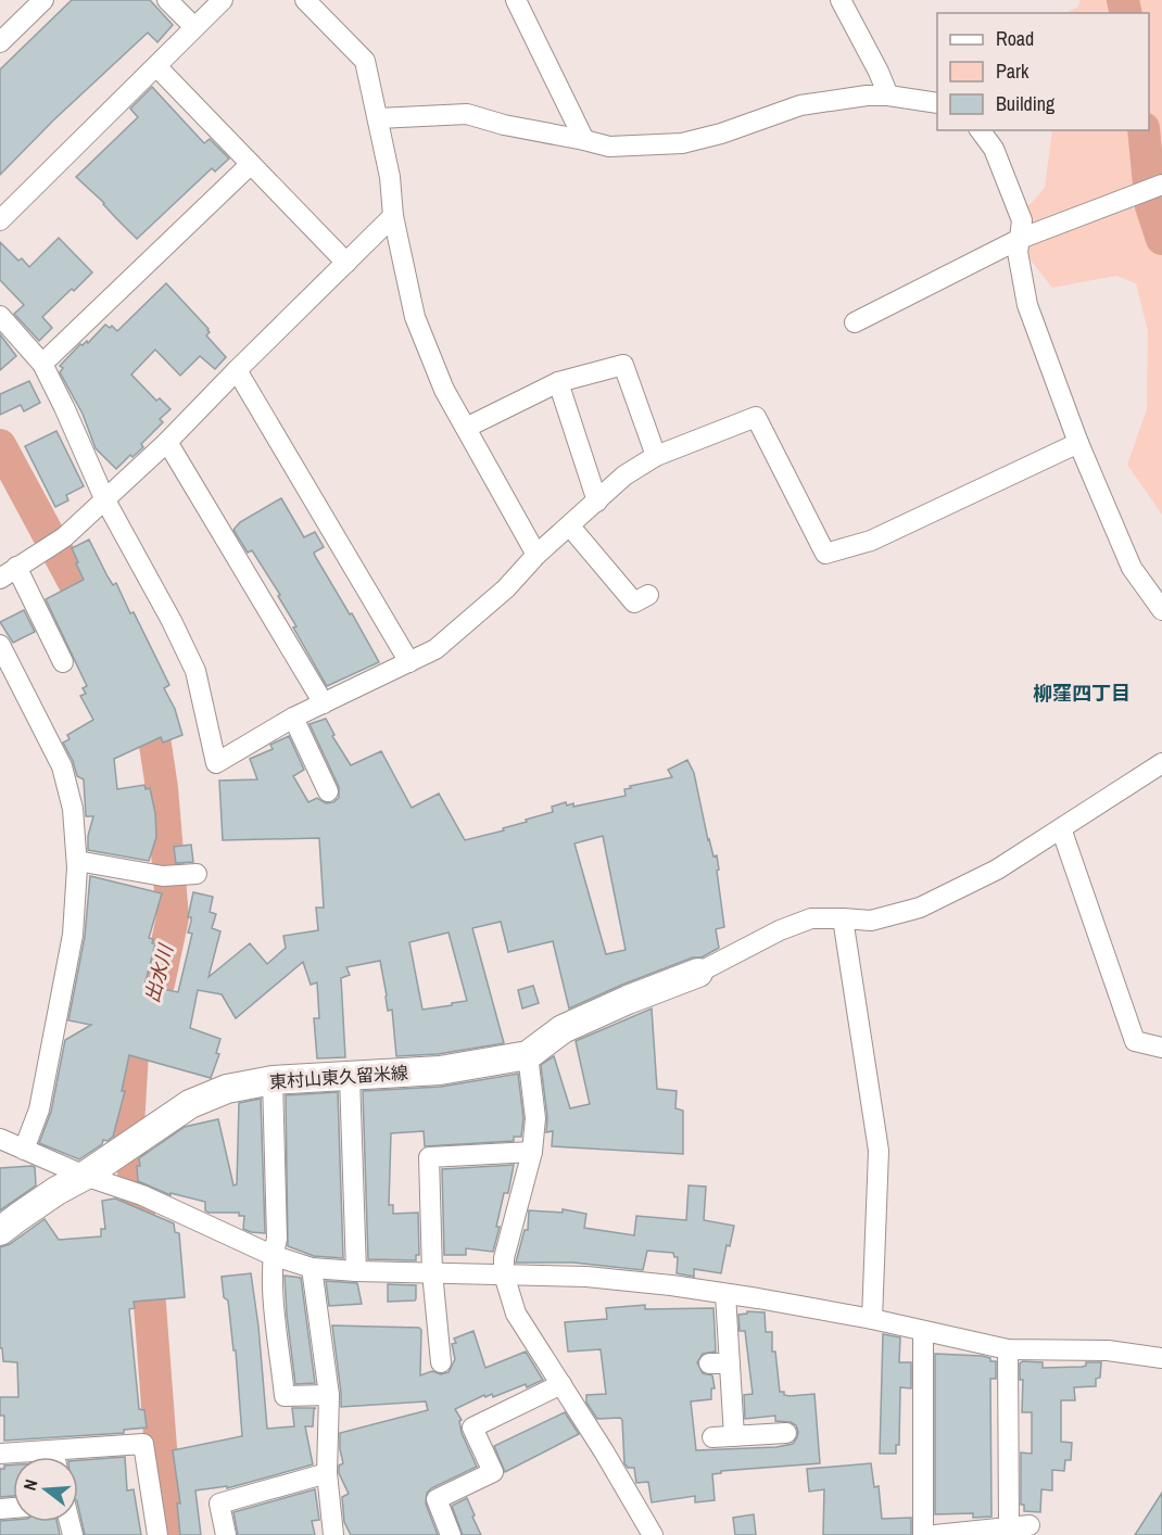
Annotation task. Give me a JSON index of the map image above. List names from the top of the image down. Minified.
{"streets":{"main road":["東村山東久留米線"]},"districts":["柳窪四丁目"],"water":["出水川"],"legend":["Road","Park","Building"],"north":"left"}
